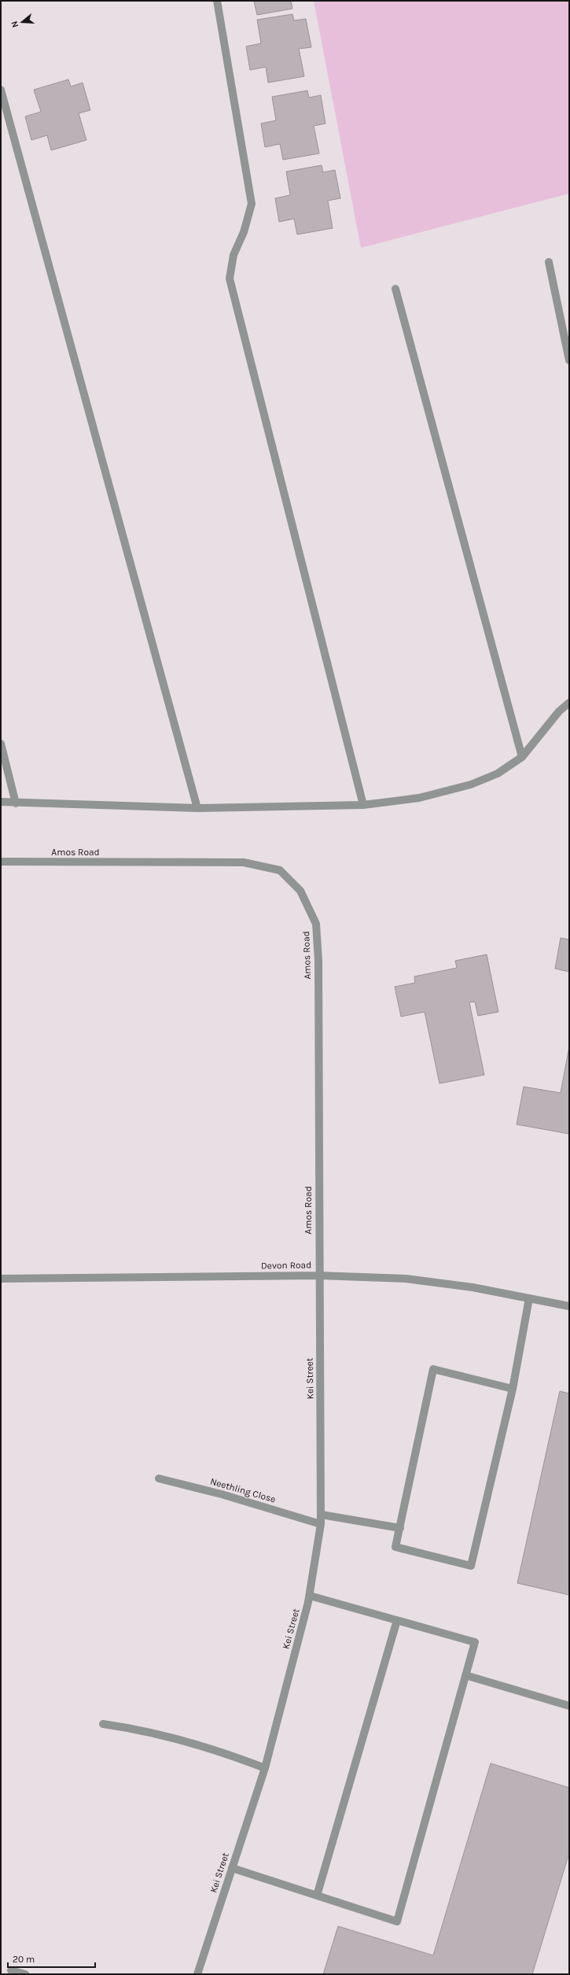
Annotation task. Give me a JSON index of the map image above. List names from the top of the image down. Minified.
{"streets":{"street":["Amos Road","Devon Road","Kei Street","Neethling Close"]},"crossings":[["Amos Road","Devon Road"],["Amos Road","Kei Street"],["Devon Road","Kei Street"],["Kei Street","Neethling Close"]],"scale_bar":"20 m","north":"left"}
